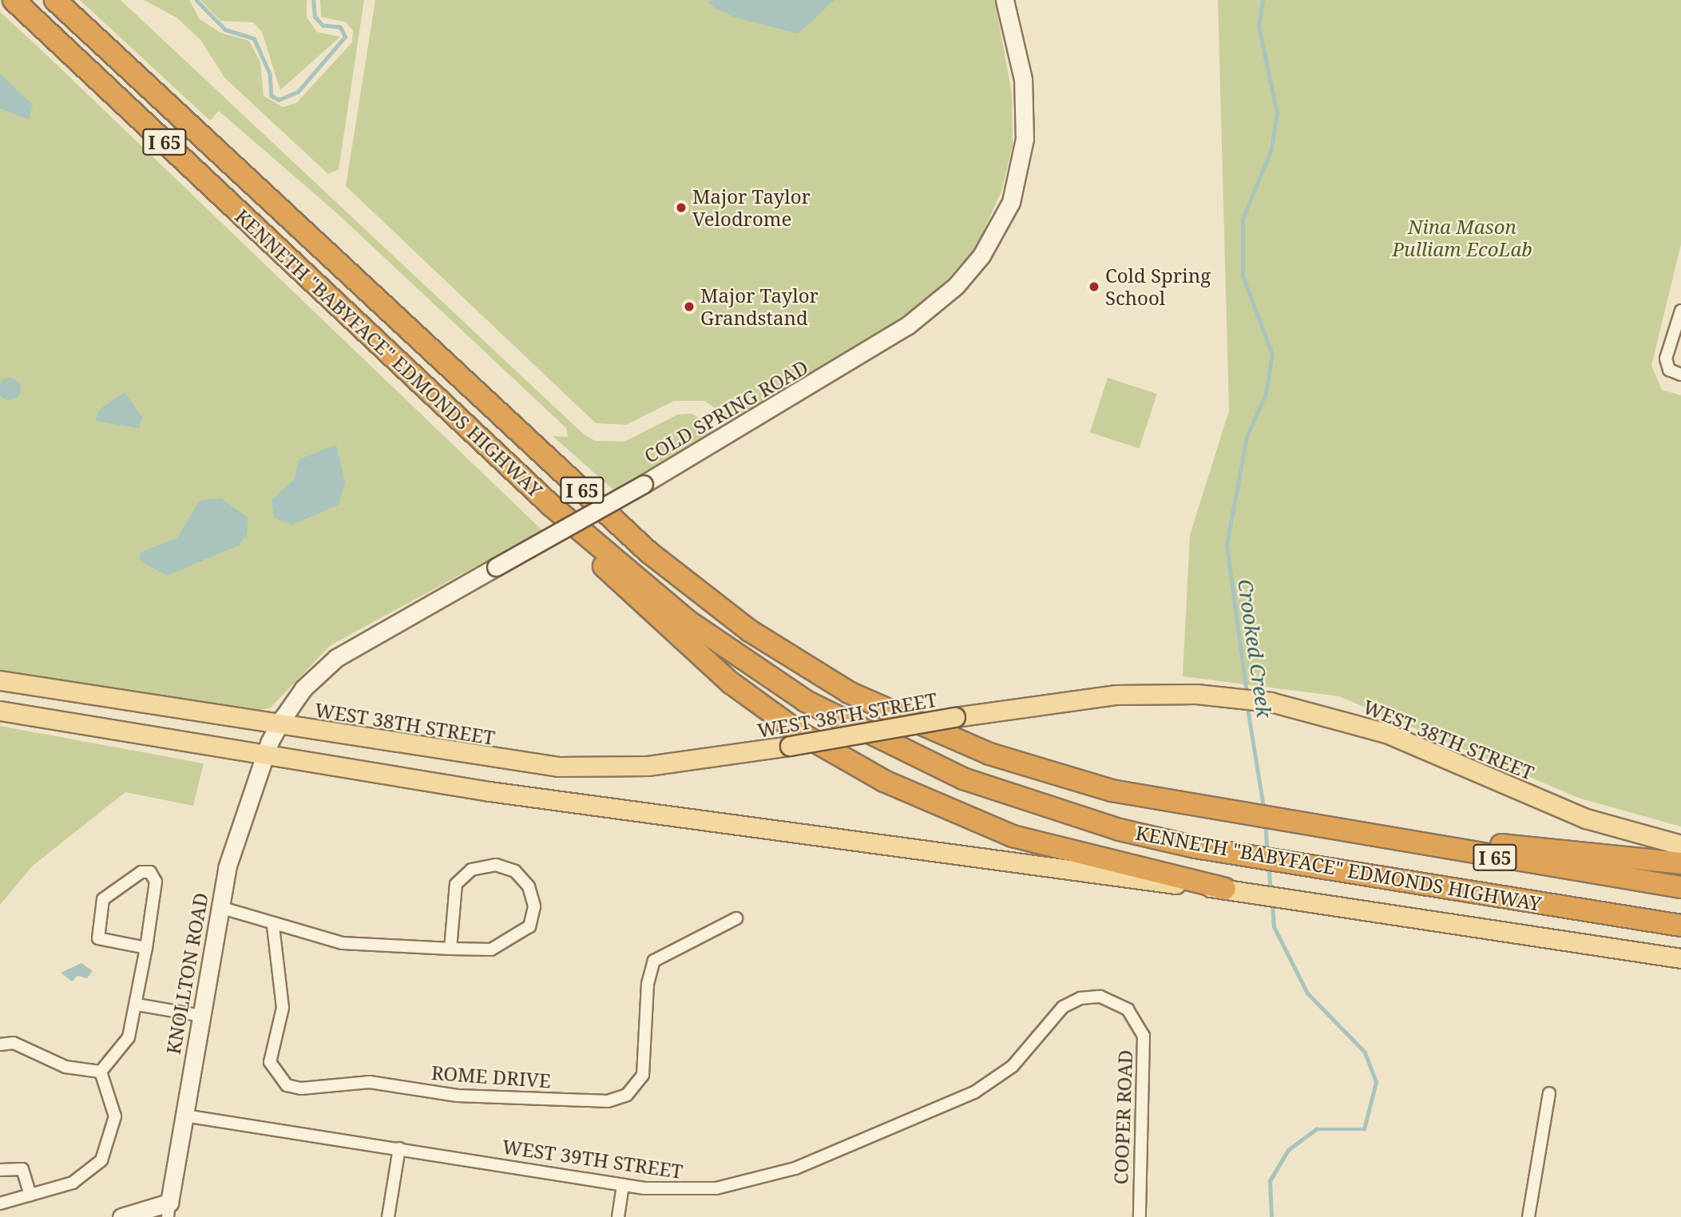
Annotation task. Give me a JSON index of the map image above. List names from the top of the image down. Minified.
{"streets":{"highway":["I 65","KENNETH \"BABYFACE\" EDMONDS HIGHWAY"],"main road":["WEST 38TH STREET"],"street":["COLD SPRING ROAD","KNOLLTON ROAD","ROME DRIVE","COOPER ROAD","WEST 39TH STREET"]},"crossings":[["COLD SPRING ROAD","WEST 38TH STREET"],["COLD SPRING ROAD","KNOLLTON ROAD"],["KNOLLTON ROAD","WEST 39TH STREET"],["COOPER ROAD","WEST 39TH STREET"]],"water":["Crooked Creek"],"parks":["Nina Mason Pulliam EcoLab"],"places":["Major Taylor Velodrome","Cold Spring School","Major Taylor Grandstand"]}
